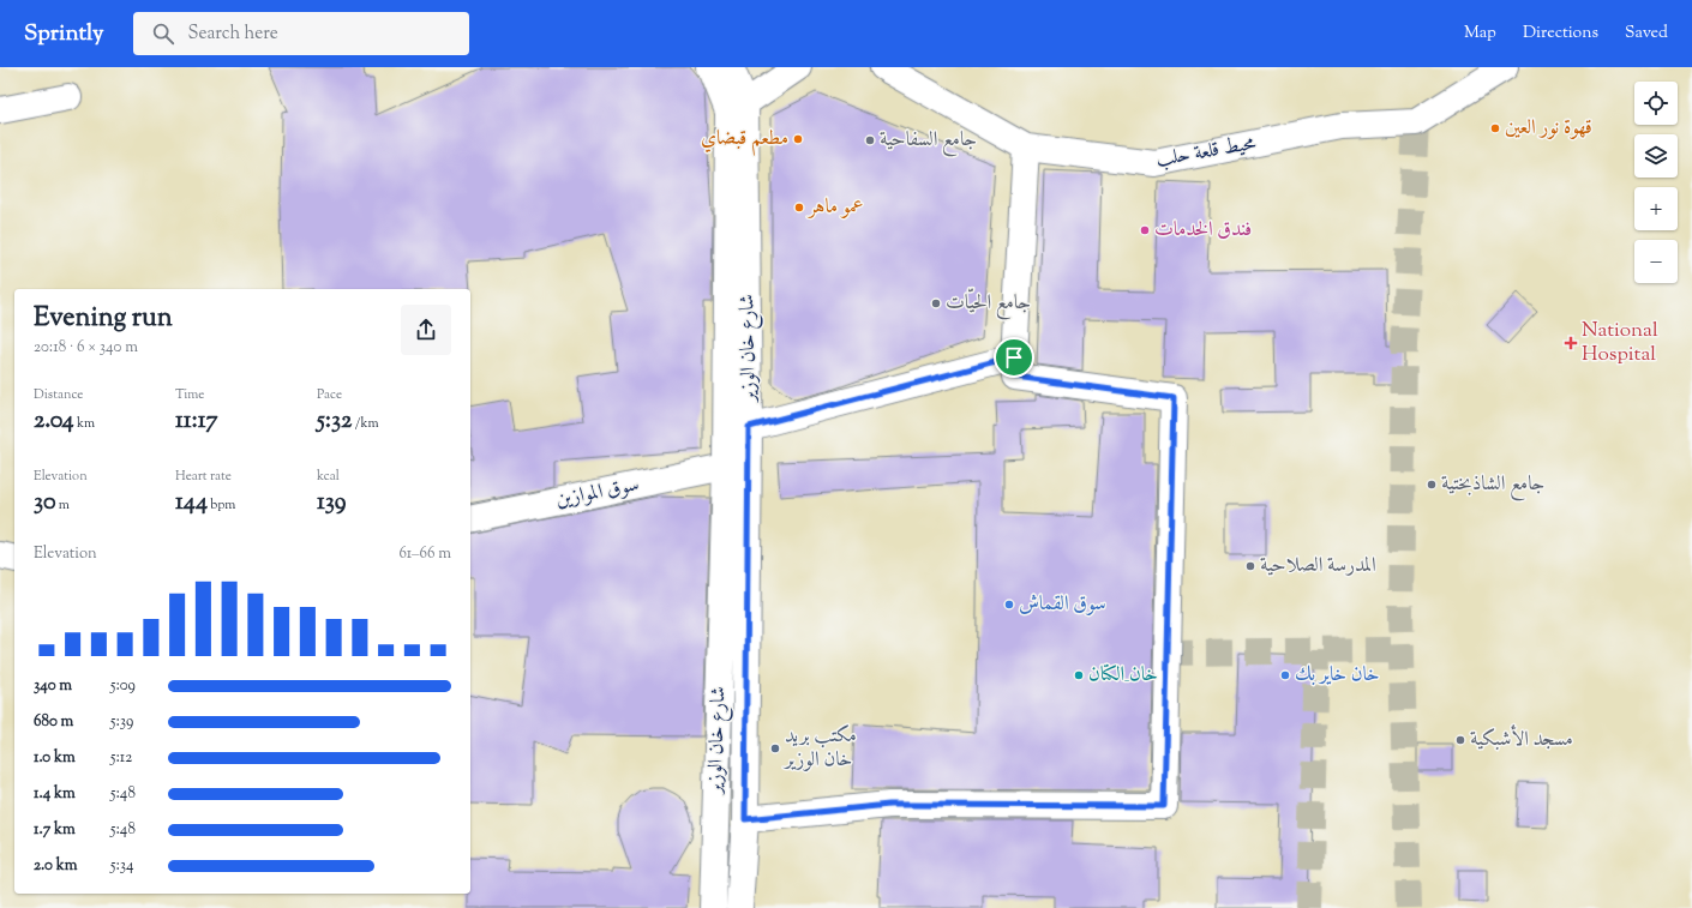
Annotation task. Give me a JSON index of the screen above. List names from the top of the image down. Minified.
{"streets":{"street":["محيط قلعة حلب","شارع خان الوزير","سوق الموازين"]},"crossings":[["شارع خان الوزير","سوق الموازين"]],"places":{"other":["قهوة نور العين","مطعم قبضاي","جامع السفاحية","عمو ماهر","فندق الخدمات","جامع الحيّات","جامع الشاذبختية","المدرسة الصلاحية","سوق القماش","خان_الكتان","خان خاير بك","مسجد الأشبكية","مكتب بريد خان الوزير"],"health":["National Hospital"]},"page":{"header":"Sprintly","search":"Search here","nav":["Map","Directions","Saved"],"map_buttons":["+","−"],"heading":["Evening run","20:18 · 6 × 340 m"],"stats":[["Distance","2.04 km"],["Time","11:17"],["Pace","5:32 /km"],["Elevation","30 m"],["Heart rate","144 bpm"],["kcal","139"]],"chart":["Elevation","61–66 m"],"list":[{"name":"340 m","note":"5:09"},{"name":"680 m","note":"5:39"},{"name":"1.0 km","note":"5:12"},{"name":"1.4 km","note":"5:48"},{"name":"1.7 km","note":"5:48"},{"name":"2.0 km","note":"5:34"}]}}
